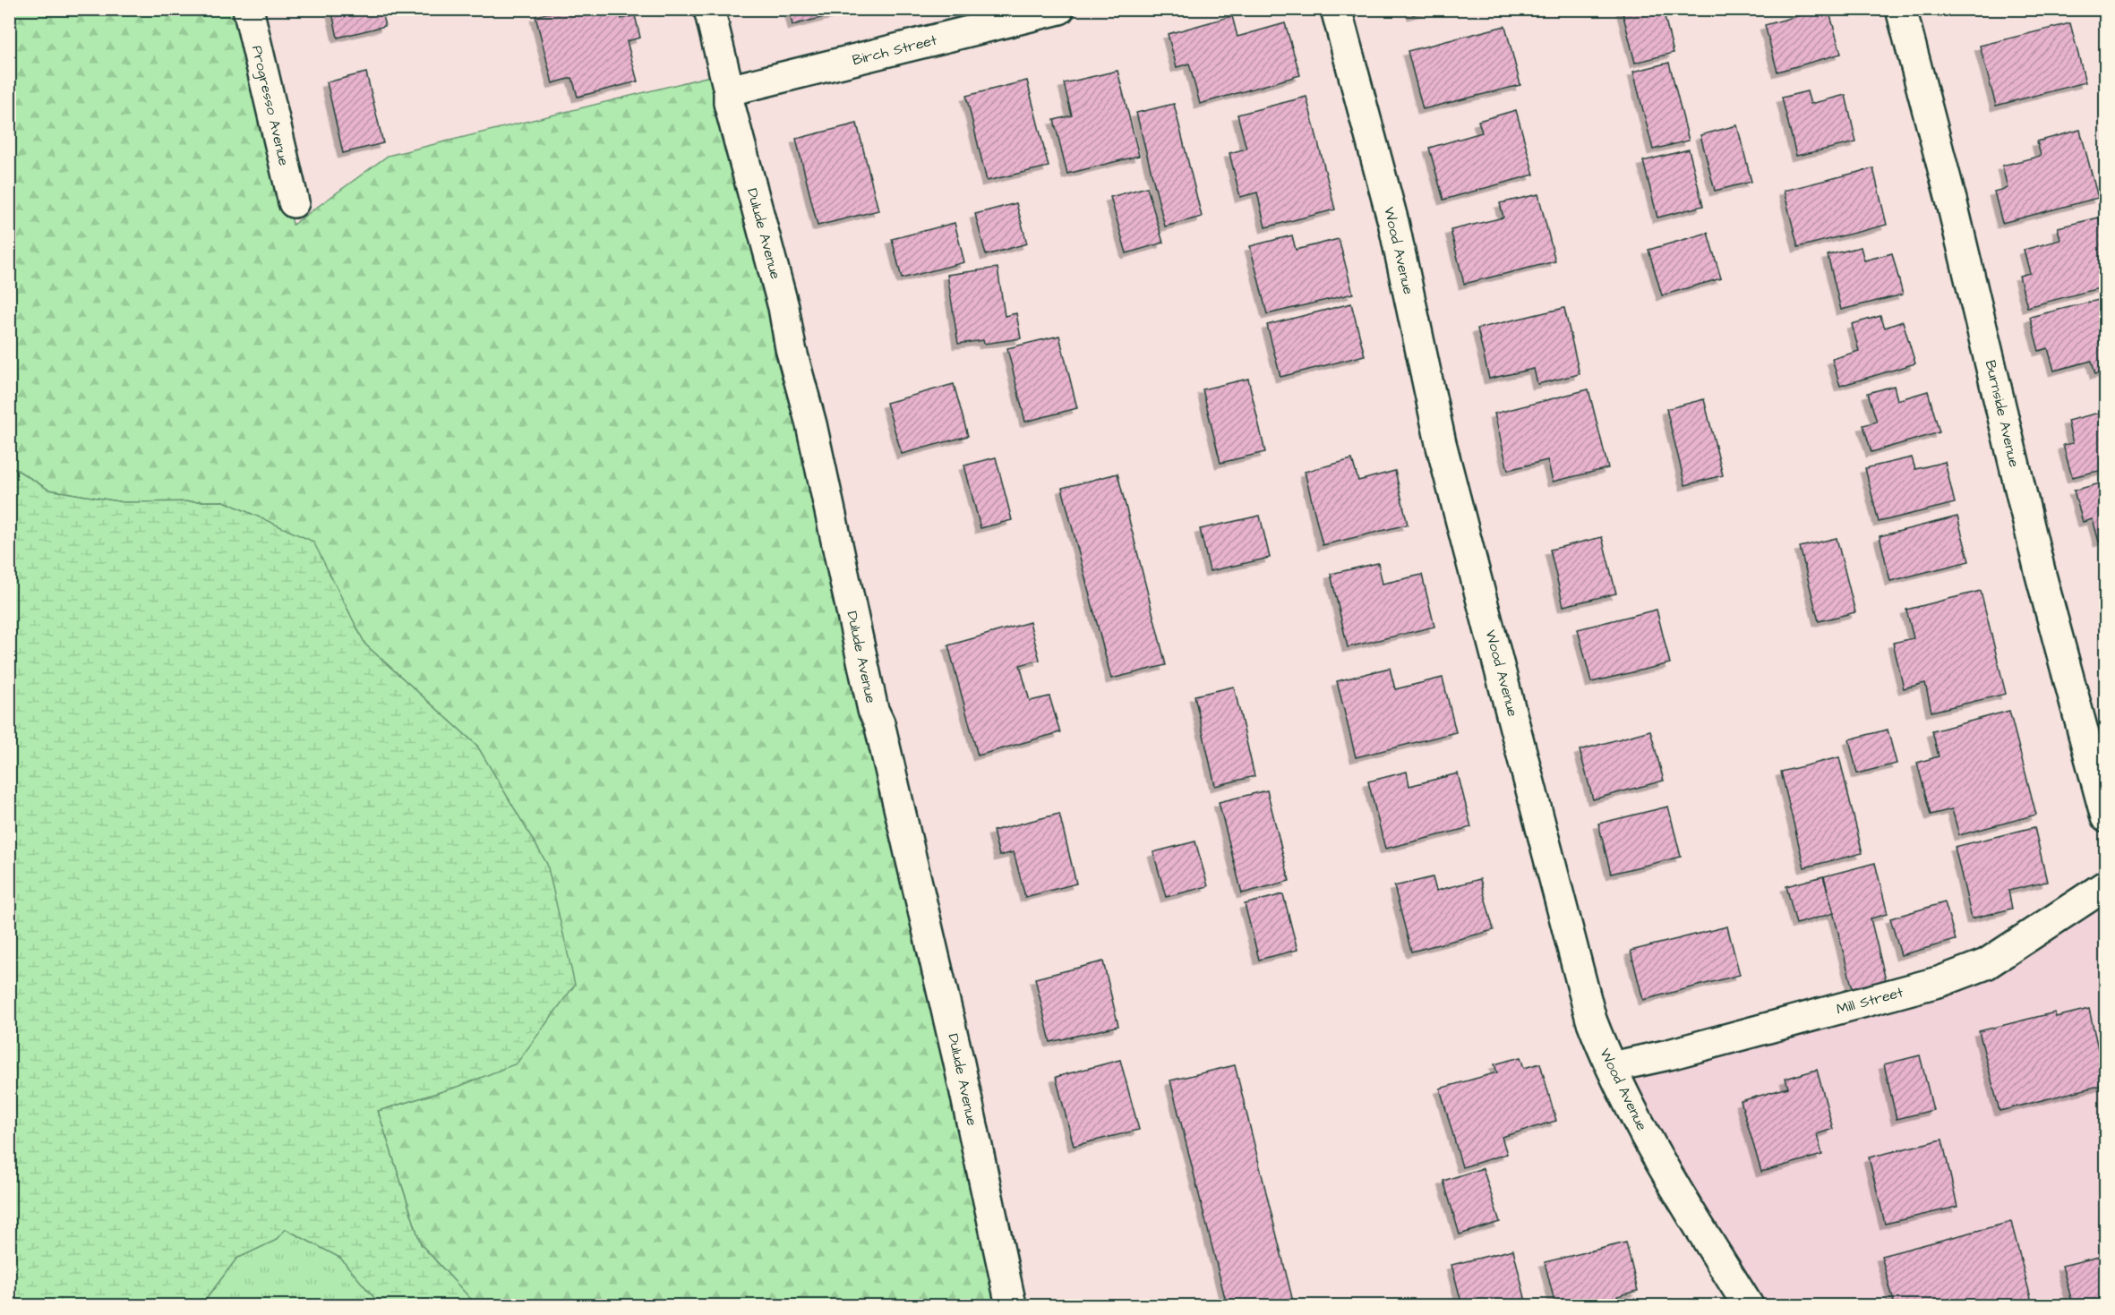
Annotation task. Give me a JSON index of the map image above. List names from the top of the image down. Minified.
{"streets":{"street":["Birch Street","Progresso Avenue","Dulude Avenue","Wood Avenue","Burnside Avenue","Mill Street"]},"crossings":[["Birch Street","Dulude Avenue"],["Wood Avenue","Mill Street"]]}
